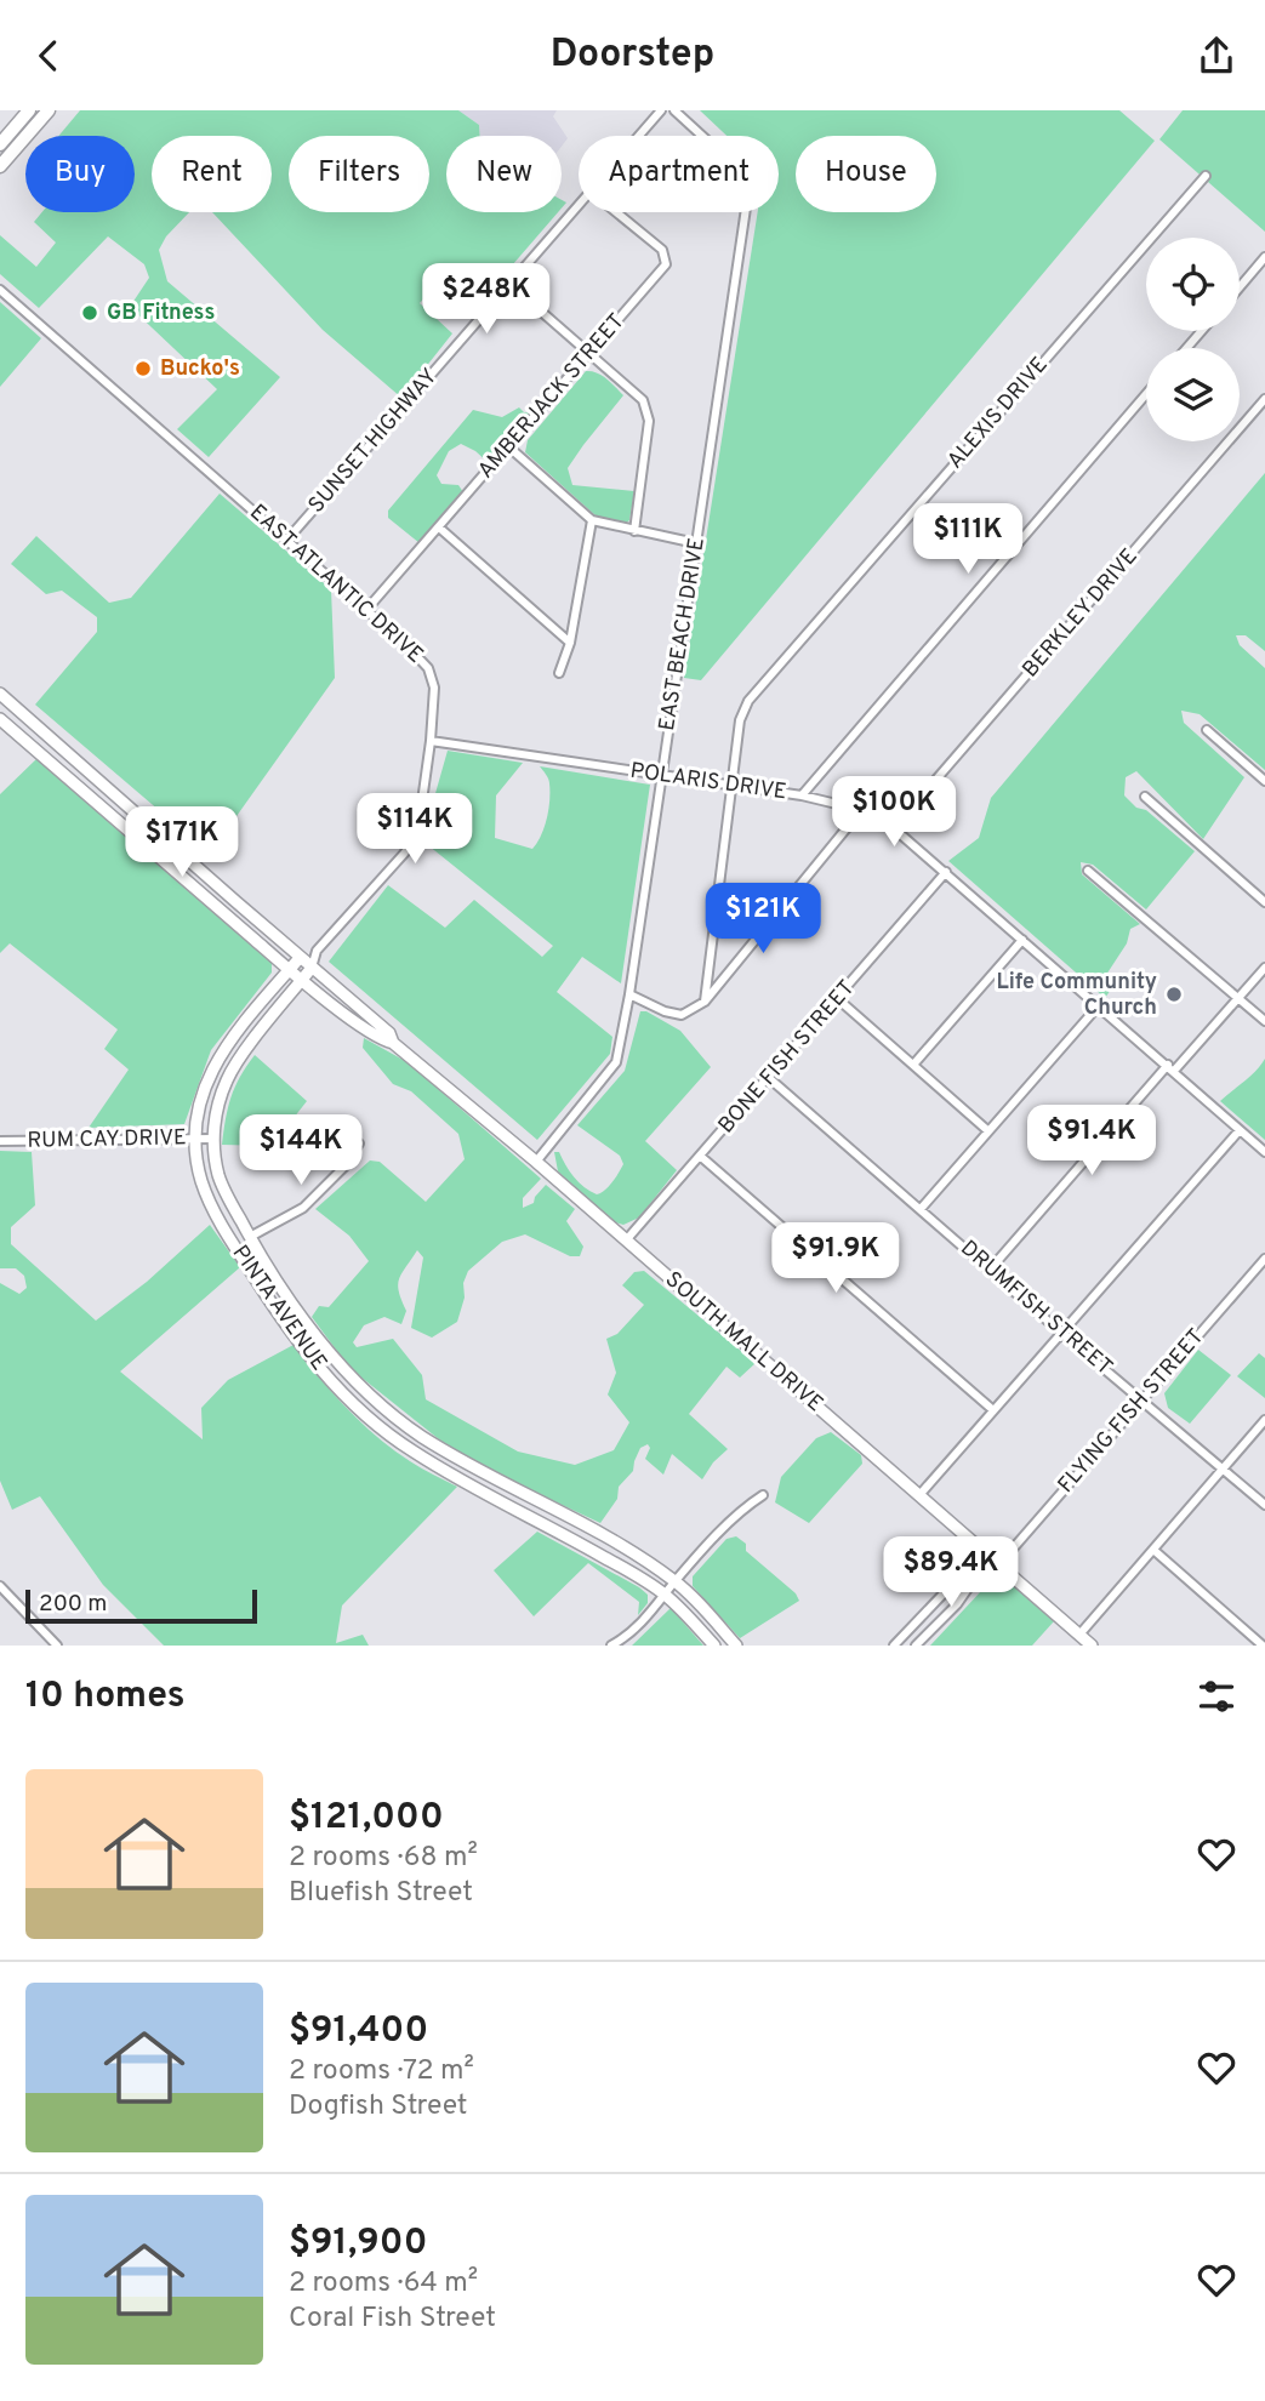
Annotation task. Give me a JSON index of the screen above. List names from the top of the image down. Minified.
{"streets":{"street":["AMBERJACK STREET","ALEXIS DRIVE","SUNSET HIGHWAY","EAST ATLANTIC DRIVE","BERKLEY DRIVE","EAST BEACH DRIVE","POLARIS DRIVE","BONE FISH STREET","RUM CAY DRIVE","PINTA AVENUE","DRUMFISH STREET","SOUTH MALL DRIVE","FLYING FISH STREET"]},"crossings":[["AMBERJACK STREET","EAST ATLANTIC DRIVE"],["ALEXIS DRIVE","POLARIS DRIVE"],["SUNSET HIGHWAY","EAST ATLANTIC DRIVE"],["EAST ATLANTIC DRIVE","POLARIS DRIVE"],["EAST ATLANTIC DRIVE","PINTA AVENUE"],["EAST ATLANTIC DRIVE","SOUTH MALL DRIVE"],["BERKLEY DRIVE","POLARIS DRIVE"],["EAST BEACH DRIVE","POLARIS DRIVE"],["EAST BEACH DRIVE","SOUTH MALL DRIVE"],["POLARIS DRIVE","BONE FISH STREET"],["BONE FISH STREET","DRUMFISH STREET"],["BONE FISH STREET","SOUTH MALL DRIVE"],["RUM CAY DRIVE","PINTA AVENUE"],["PINTA AVENUE","SOUTH MALL DRIVE"],["DRUMFISH STREET","FLYING FISH STREET"],["SOUTH MALL DRIVE","FLYING FISH STREET"]],"places":["GB Fitness","Bucko's","Life Community Church"],"scale_bar":"200 m","page":{"header":"Doorstep","chip":["Buy","Rent","Filters","New","Apartment","House"],"price":["$248K","$111K","$100K","$114K","$171K","$121K","$91.4K","$144K","$91.9K","$89.4K"],"scale":"200 m","heading":"10 homes","list":[{"name":"$121,000","note":"2 rooms · 68 m² · Bluefish Street"},{"name":"$91,400","note":"2 rooms · 72 m² · Dogfish Street"},{"name":"$91,900","note":"2 rooms · 64 m² · Coral Fish Street"}]}}
